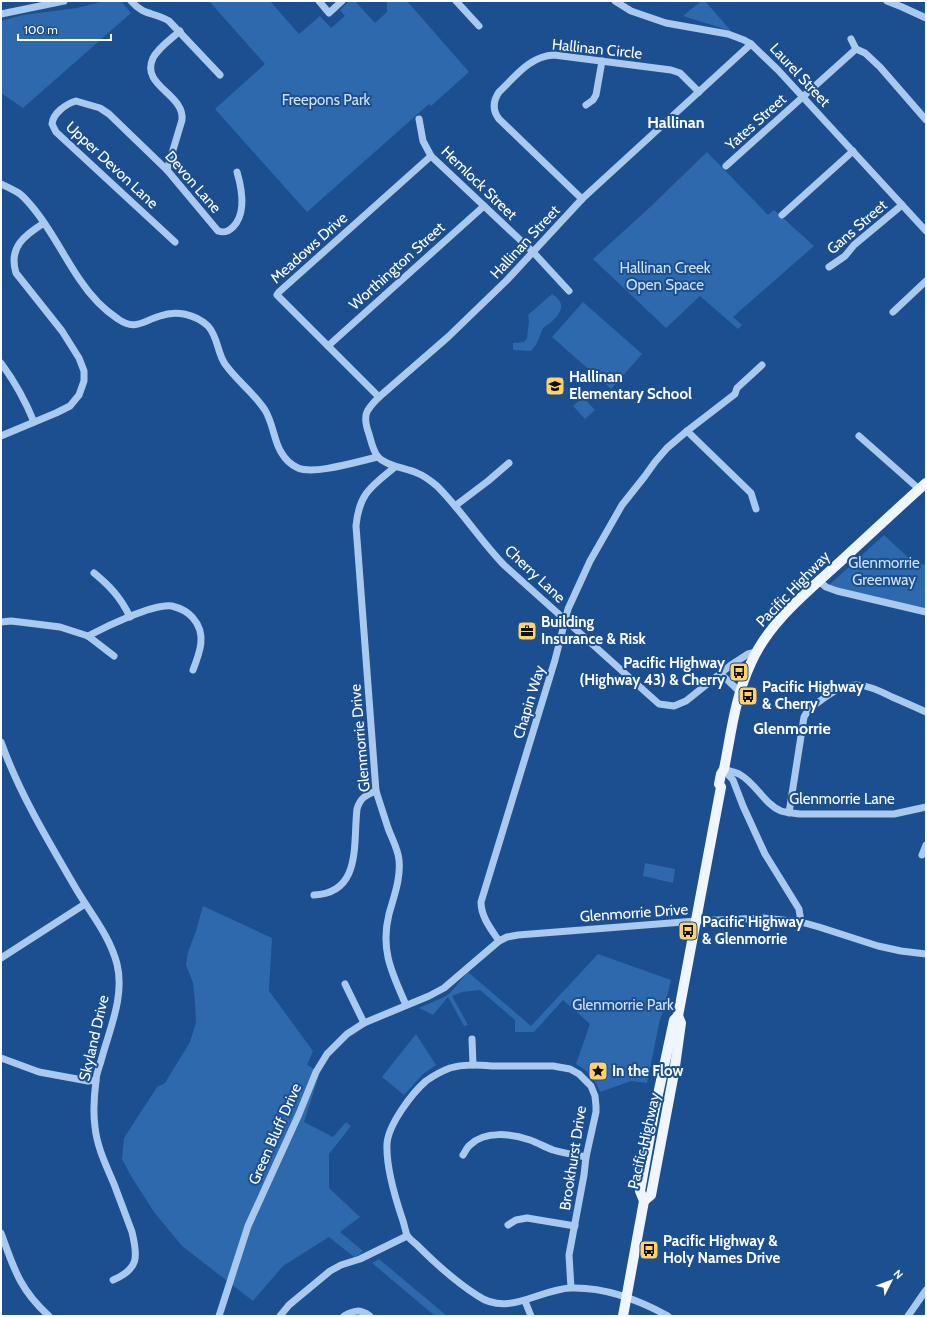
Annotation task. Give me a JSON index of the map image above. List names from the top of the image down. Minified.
{"streets":{"main road":["Pacific Highway"],"street":["Hallinan Circle","Laurel Street","Yates Street","Upper Devon Lane","Devon Lane","Hemlock Street","Gans Street","Hallinan Street","Meadows Drive","Worthington Street","Cherry Lane","Chapin Way","Glenmorrie Drive","Glenmorrie Lane","Skyland Drive","Green Bluff Drive","Brookhurst Drive"]},"crossings":[["Hallinan Circle","Hallinan Street"],["Laurel Street","Yates Street"],["Laurel Street","Gans Street"],["Laurel Street","Hallinan Street"],["Upper Devon Lane","Devon Lane"],["Hemlock Street","Hallinan Street"],["Hemlock Street","Meadows Drive"],["Hemlock Street","Worthington Street"],["Hallinan Street","Meadows Drive"],["Meadows Drive","Worthington Street"],["Cherry Lane","Pacific Highway"],["Cherry Lane","Chapin Way"],["Cherry Lane","Glenmorrie Drive"],["Pacific Highway","Glenmorrie Drive"],["Pacific Highway","Glenmorrie Lane"],["Pacific Highway","Brookhurst Drive"],["Chapin Way","Glenmorrie Drive"],["Glenmorrie Drive","Green Bluff Drive"]],"districts":["Hallinan","Glenmorrie"],"parks":["Freepons Park","Hallinan Creek Open Space","Glenmorrie Greenway","Glenmorrie Park"],"places":{"school or university":["Hallinan Elementary School"],"office":["Building Insurance & Risk"],"bus stop":["Pacific Highway (Highway 43) & Cherry","Pacific Highway & Cherry","Pacific Highway & Glenmorrie","Pacific Highway & Holy Names Drive"],"place":["In the Flow"]},"scale_bar":"100 m","north":"top right"}
